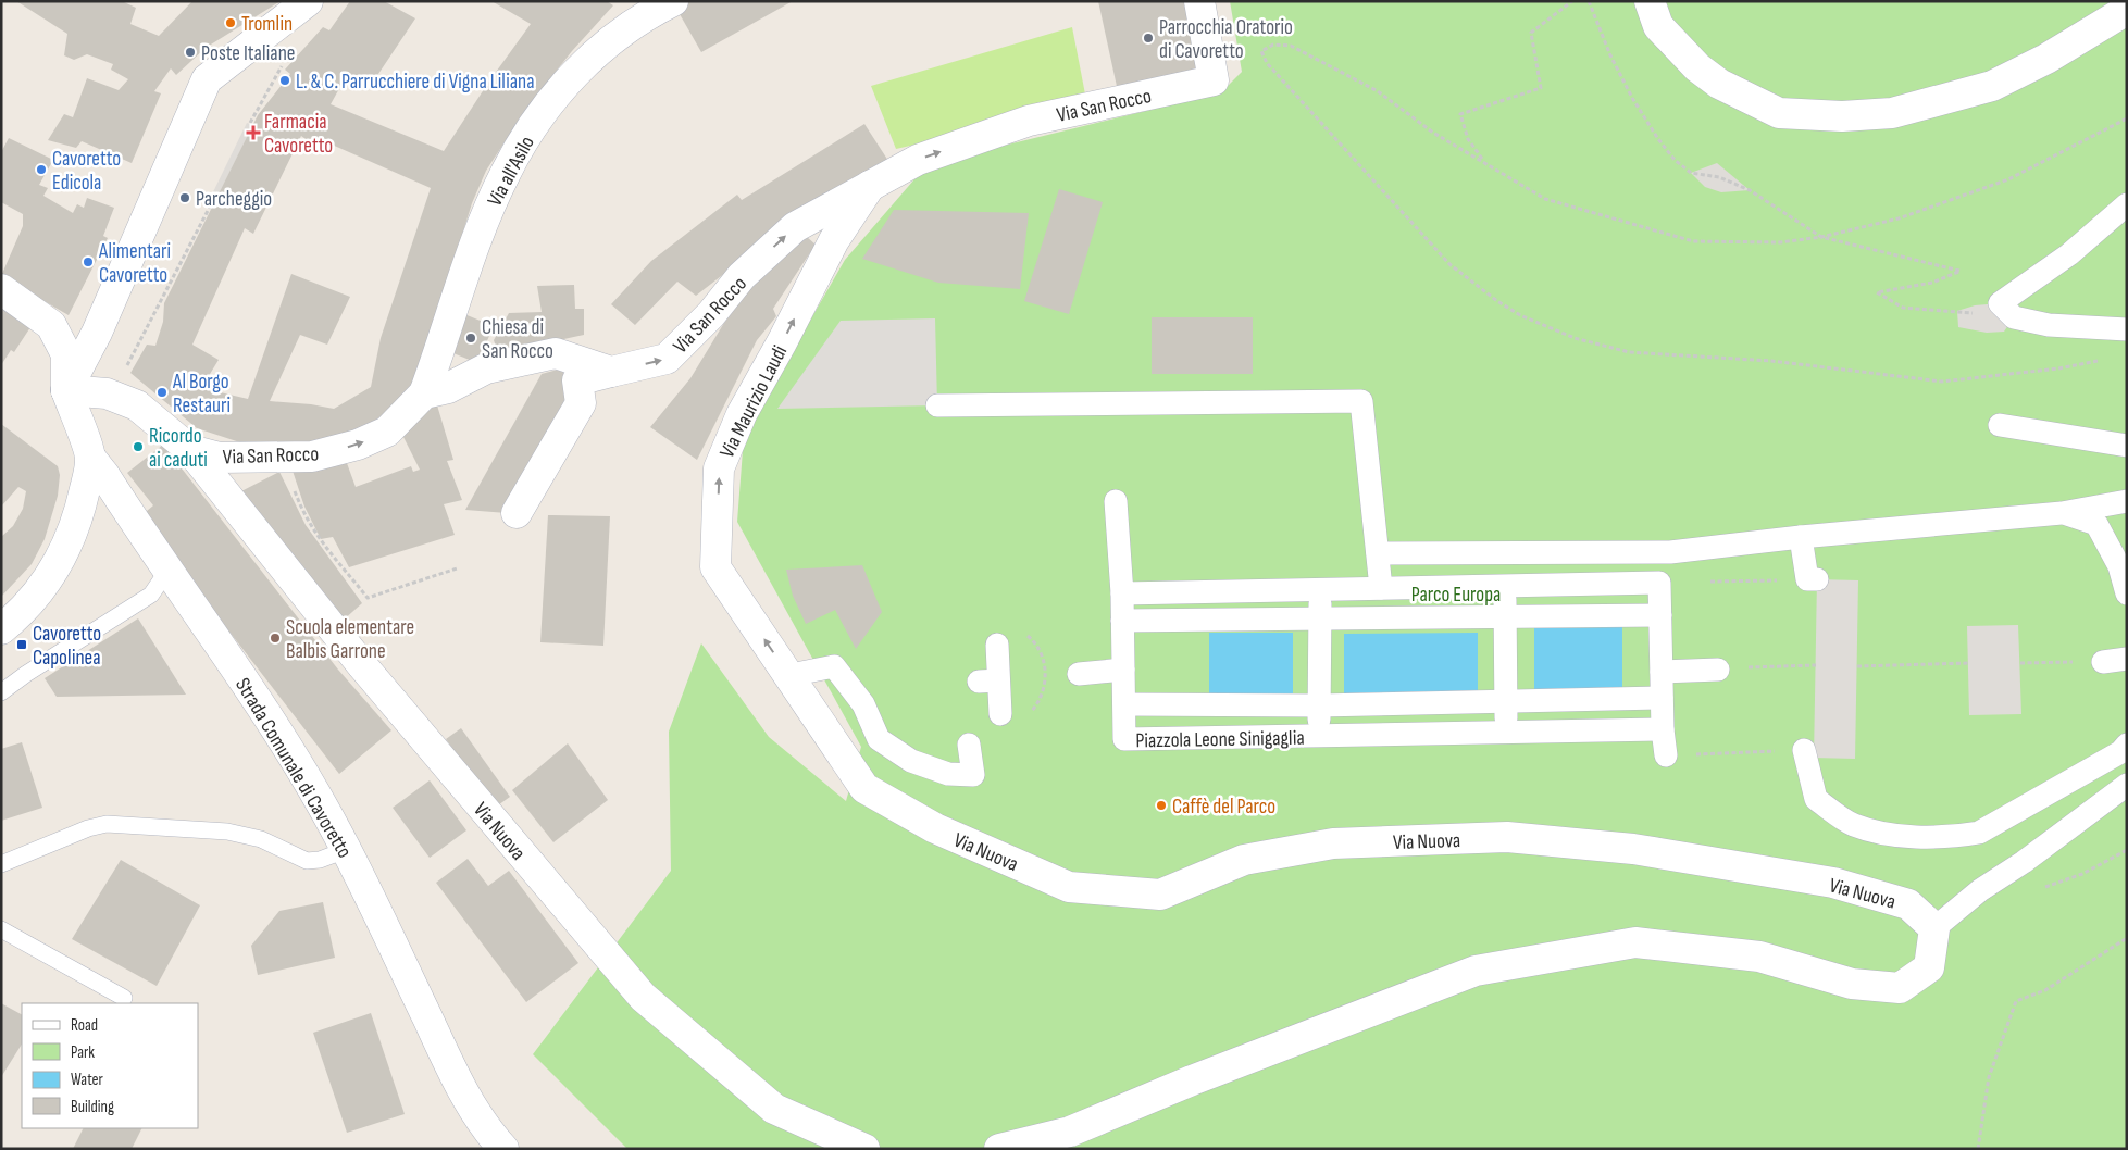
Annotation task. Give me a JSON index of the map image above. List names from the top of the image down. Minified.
{"streets":{"street":["Via San Rocco","Via all'Asilo","Via Maurizio Laudi","Piazzola Leone Sinigaglia","Strada Comunale di Cavoretto","Via Nuova"]},"crossings":[["Via San Rocco","Via all'Asilo"],["Via San Rocco","Via Maurizio Laudi"],["Via San Rocco","Via Nuova"],["Via Maurizio Laudi","Via Nuova"]],"one_way":["Via San Rocco","Via Maurizio Laudi"],"parks":["Parco Europa"],"places":{"other":["Tromlin","Parrocchia Oratorio di Cavoretto","Poste Italiane","L. & C. Parrucchiere di Vigna Liliana","Cavoretto Edicola","Parcheggio","Alimentari Cavoretto","Chiesa di San Rocco","Al Borgo Restauri","Ricordo ai caduti","Scuola elementare Balbis Garrone","Caffè del Parco"],"health":["Farmacia Cavoretto"],"transit":["Cavoretto Capolinea"]},"legend":["Road","Park","Water","Building"]}
